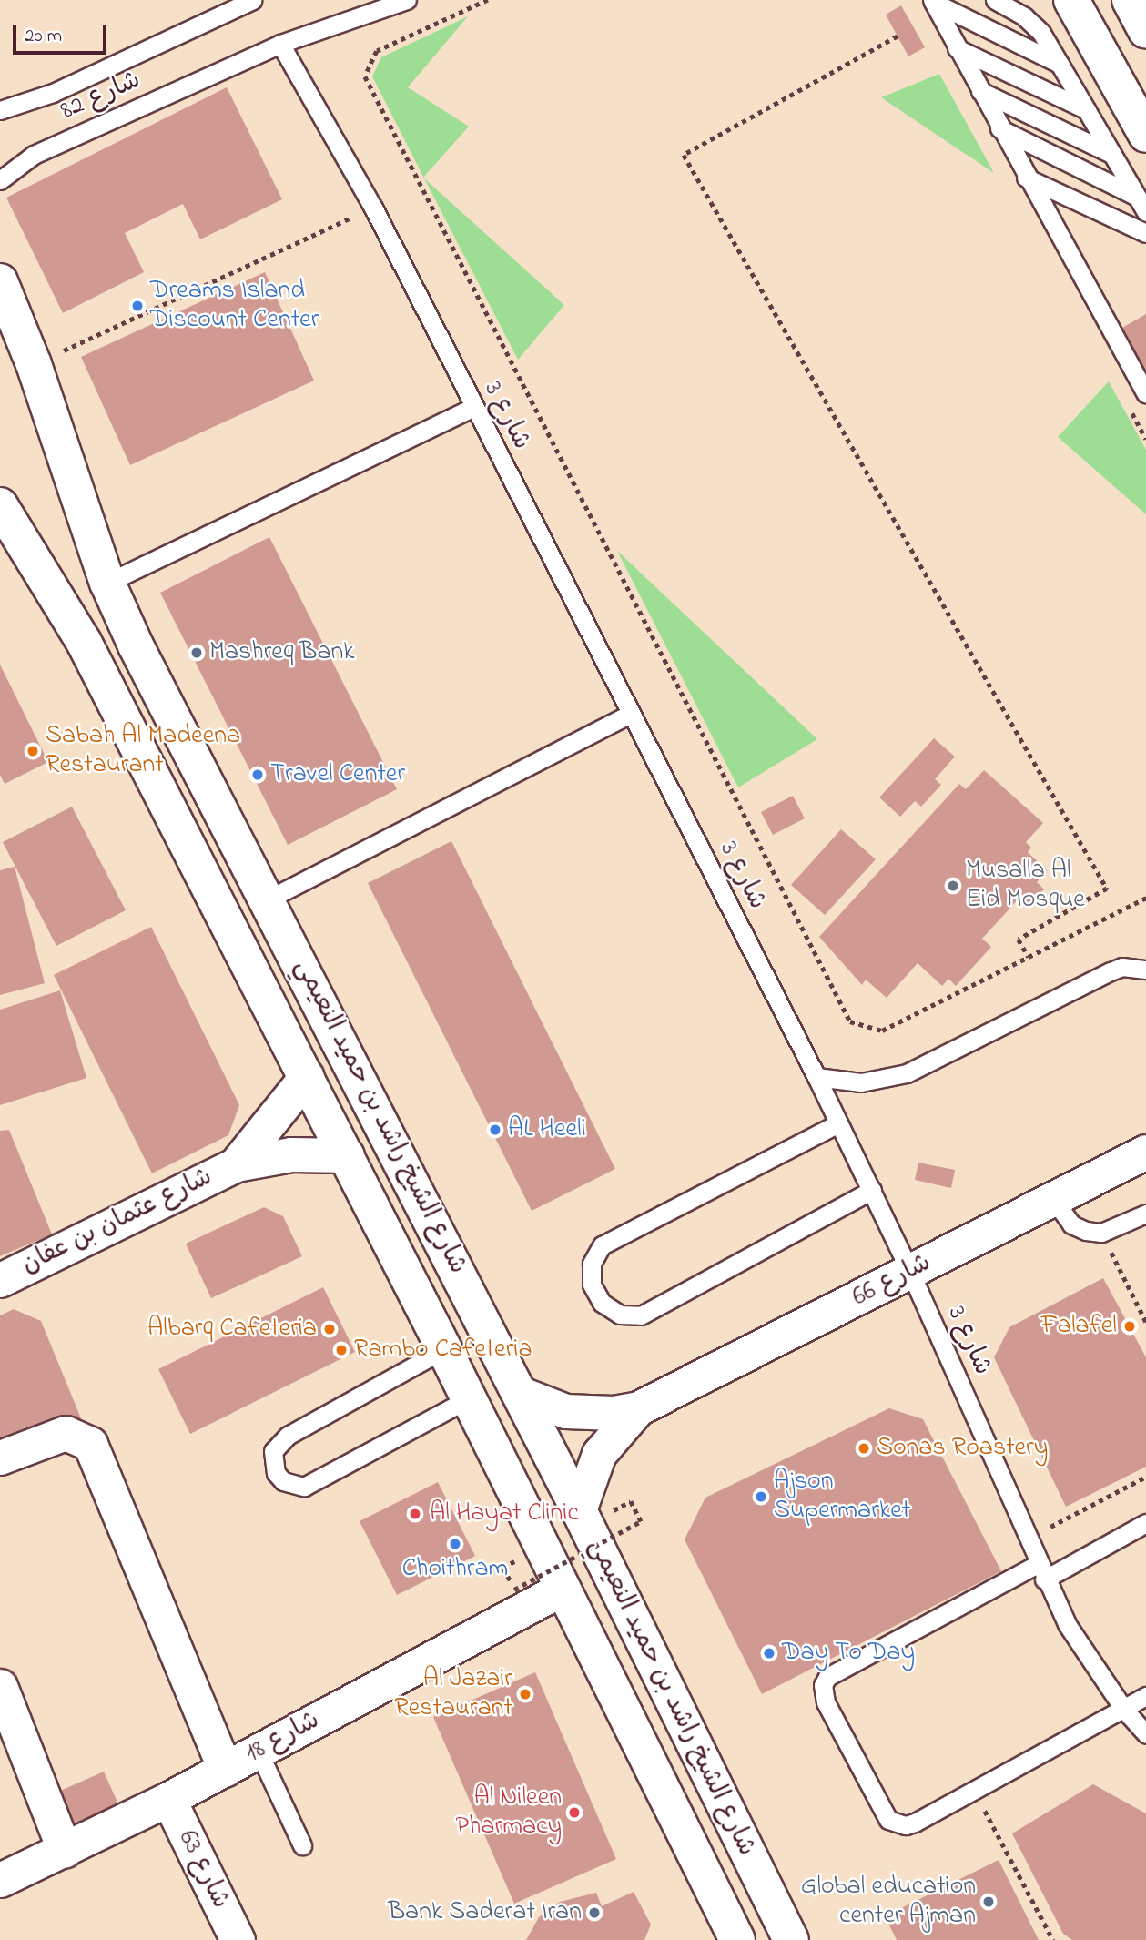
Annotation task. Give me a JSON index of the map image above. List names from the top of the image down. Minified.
{"streets":{"main road":["شارع الشيخ راشد بن حميد النعيمي"],"street":["شارع عثمان بن عفان","شارع 66","شارع 18","شارع 63"],"lane":["شارع 82","شارع 3"]},"crossings":[["شارع 82","شارع 3"],["شارع 3","شارع 66"],["شارع الشيخ راشد بن حميد النعيمي","شارع عثمان بن عفان"],["شارع الشيخ راشد بن حميد النعيمي","شارع 66"],["شارع الشيخ راشد بن حميد النعيمي","شارع 18"],["شارع 18","شارع 63"]],"places":["Dreams Island Discount Center","Mashreq Bank","Sabah Al Madeena Restaurant","Travel Center","Musalla Al Eid Mosque","AL Heeli","Falafel","Albarq Cafeteria","Rambo Cafeteria","Sonas Roastery","Ajson Supermarket","Al Hayat Clinic","Choithram","Day To Day","Al Jazair Restaurant","Al Nileen Pharmacy","Global education center Ajman","Bank Saderat Iran"],"scale_bar":"20 m"}
